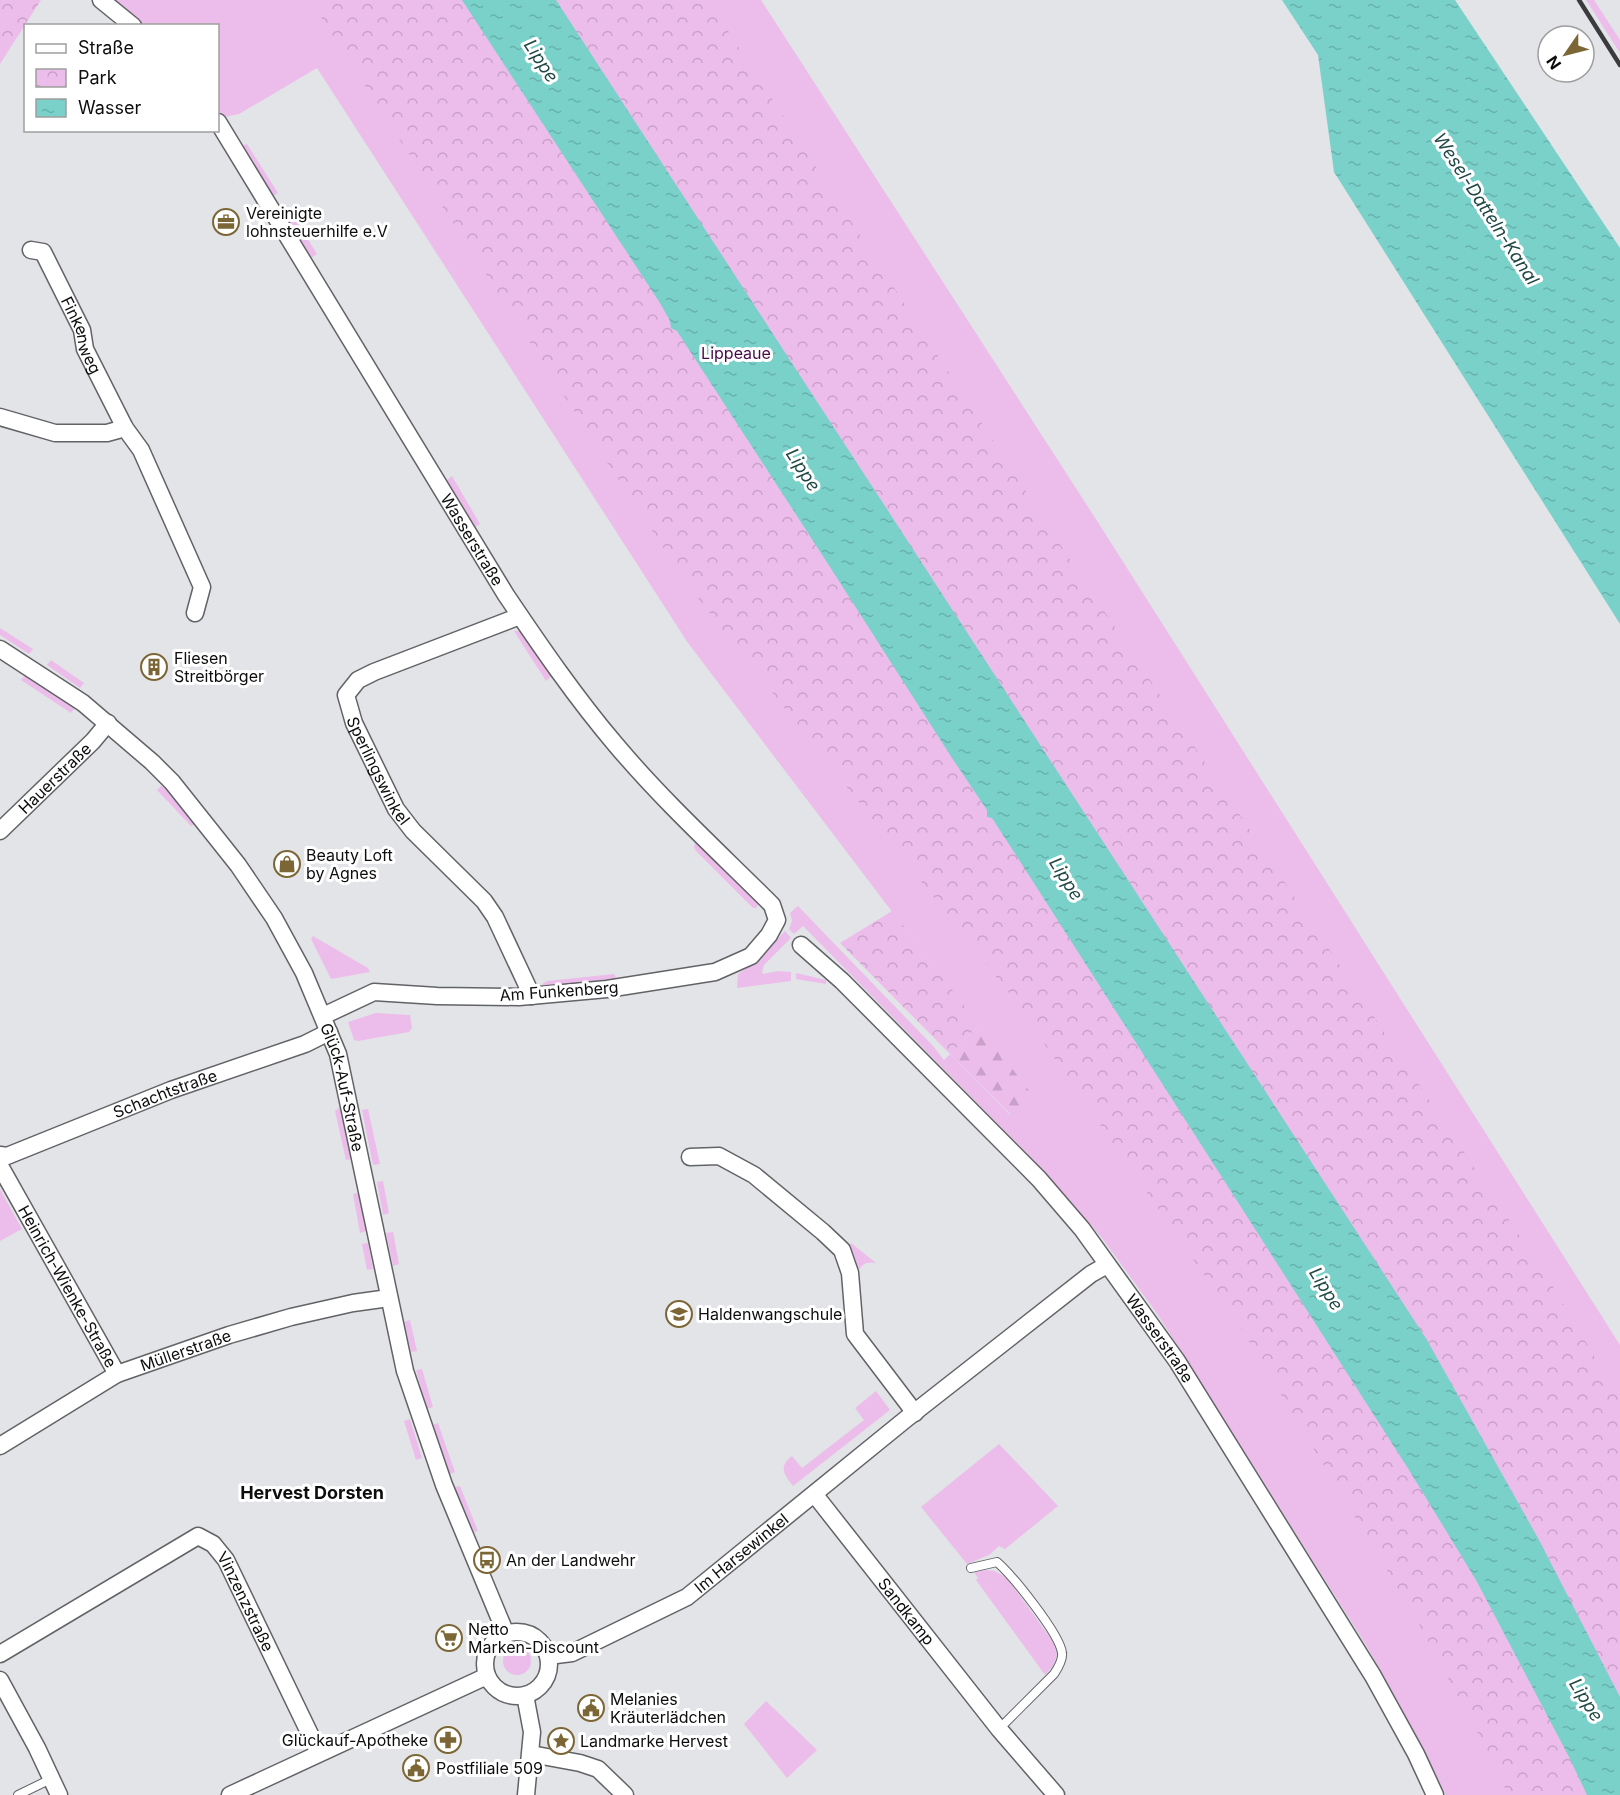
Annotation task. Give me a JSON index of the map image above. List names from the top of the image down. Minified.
{"streets":{"street":["Finkenweg","Wasserstraße","Sperlingswinkel","Hauerstraße","Am Funkenberg","Glück-Auf-Straße","Schachtstraße","Heinrich-Wienke-Straße","Müllerstraße","Im Harsewinkel","Vinzenzstraße","Sandkamp"]},"crossings":[["Wasserstraße","Sperlingswinkel"],["Wasserstraße","Am Funkenberg"],["Wasserstraße","Im Harsewinkel"],["Sperlingswinkel","Am Funkenberg"],["Hauerstraße","Glück-Auf-Straße"],["Am Funkenberg","Glück-Auf-Straße"],["Am Funkenberg","Schachtstraße"],["Glück-Auf-Straße","Schachtstraße"],["Glück-Auf-Straße","Müllerstraße"],["Glück-Auf-Straße","Im Harsewinkel"],["Heinrich-Wienke-Straße","Müllerstraße"],["Im Harsewinkel","Sandkamp"]],"districts":["Hervest Dorsten"],"water":["Lippe","Wesel-Datteln-Kanal"],"parks":["Lippeaue"],"places":{"office":["Vereinigte lohnsteuerhilfe e.V"],"building":["Fliesen Streitbörger"],"shop":["Beauty Loft by Agnes"],"school or university":["Haldenwangschule"],"bus stop":["An der Landwehr"],"supermarket":["Netto Marken-Discount"],"public building":["Melanies Kräuterlädchen","Postfiliale 509"],"pharmacy":["Glückauf-Apotheke"],"place":["Landmarke Hervest"]},"legend":["Straße","Park","Wasser"],"north":"bottom left"}
